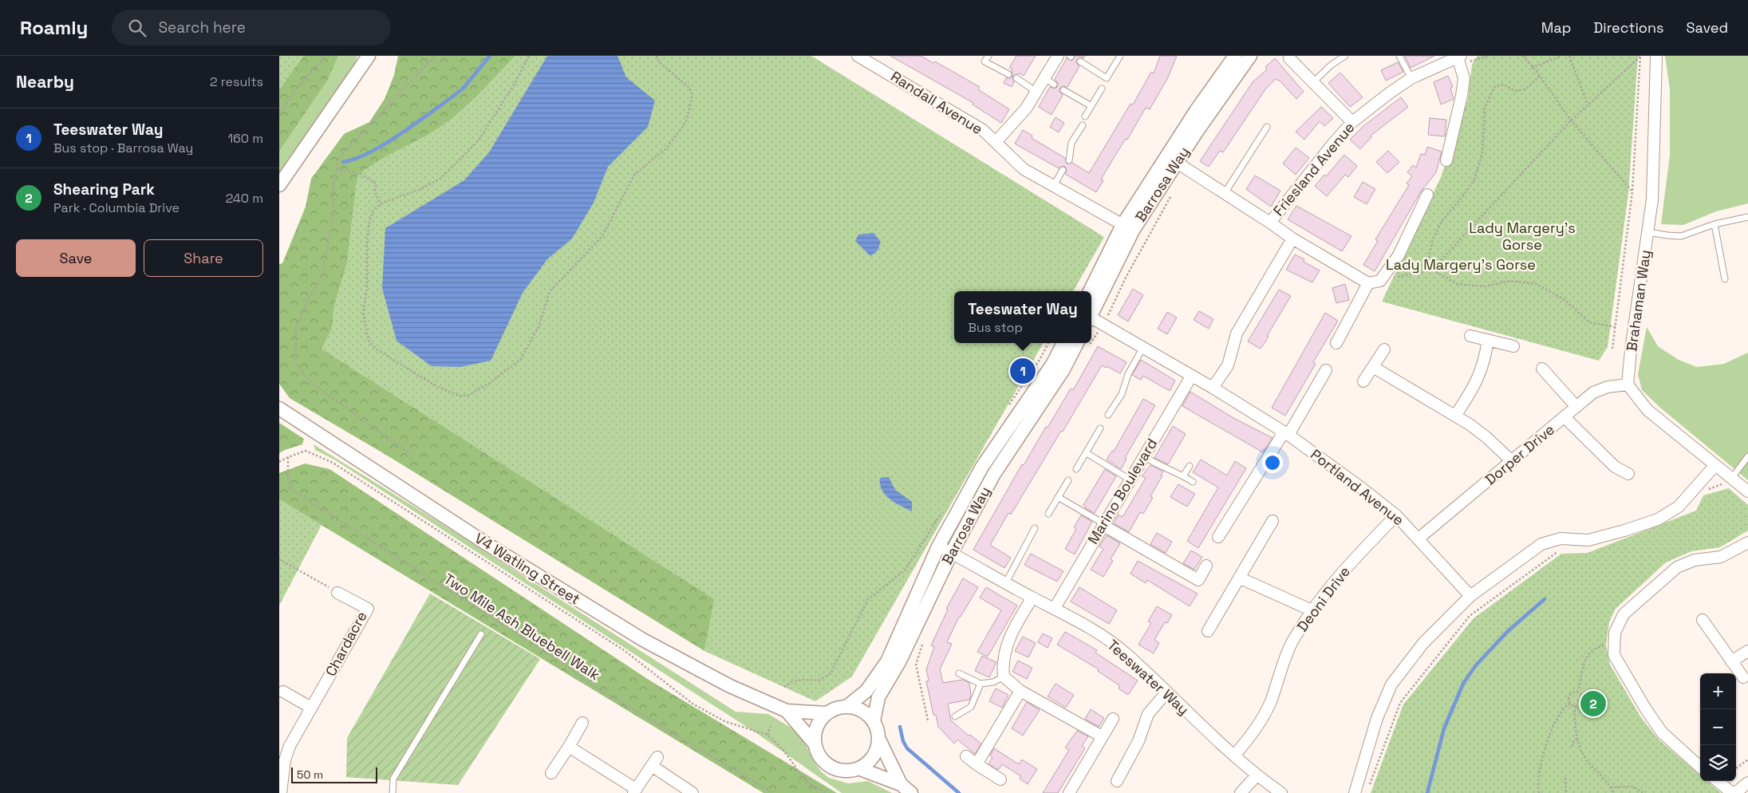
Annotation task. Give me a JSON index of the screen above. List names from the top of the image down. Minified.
{"streets":{"street":["Randall Avenue","Friesland Avenue","Barrosa Way","Brahaman Way","Dorper Drive","Portland Avenue","Marino Boulevard","V4 Watling Street","Deoni Drive","Chardacre","Teeswater Way"],"path":["Two Mile Ash Bluebell Walk"]},"crossings":[["Randall Avenue","Barrosa Way"],["Barrosa Way","V4 Watling Street"],["Barrosa Way","Teeswater Way"],["Brahaman Way","Dorper Drive"],["Dorper Drive","Portland Avenue"],["Portland Avenue","Marino Boulevard"],["Portland Avenue","Deoni Drive"],["Marino Boulevard","Teeswater Way"],["Deoni Drive","Teeswater Way"]],"parks":["Lady Margery's Gorse","Lady Margery’s Gorse"],"scale_bar":"50 m","page":{"header":"Roamly","search":"Search here","nav":["Map","Directions","Saved"],"heading":["Nearby","2 results"],"list":[{"mark":"1","name":"Teeswater Way","note":"Bus stop · Barrosa Way","value":"160 m"},{"mark":"2","name":"Shearing Park","note":"Park · Columbia Drive","value":"240 m"}],"buttons":["Save","Share"],"popup":["Teeswater Way","Bus stop"],"pins":["1","2"],"map_buttons":["+","−"],"scale":"50 m"}}
